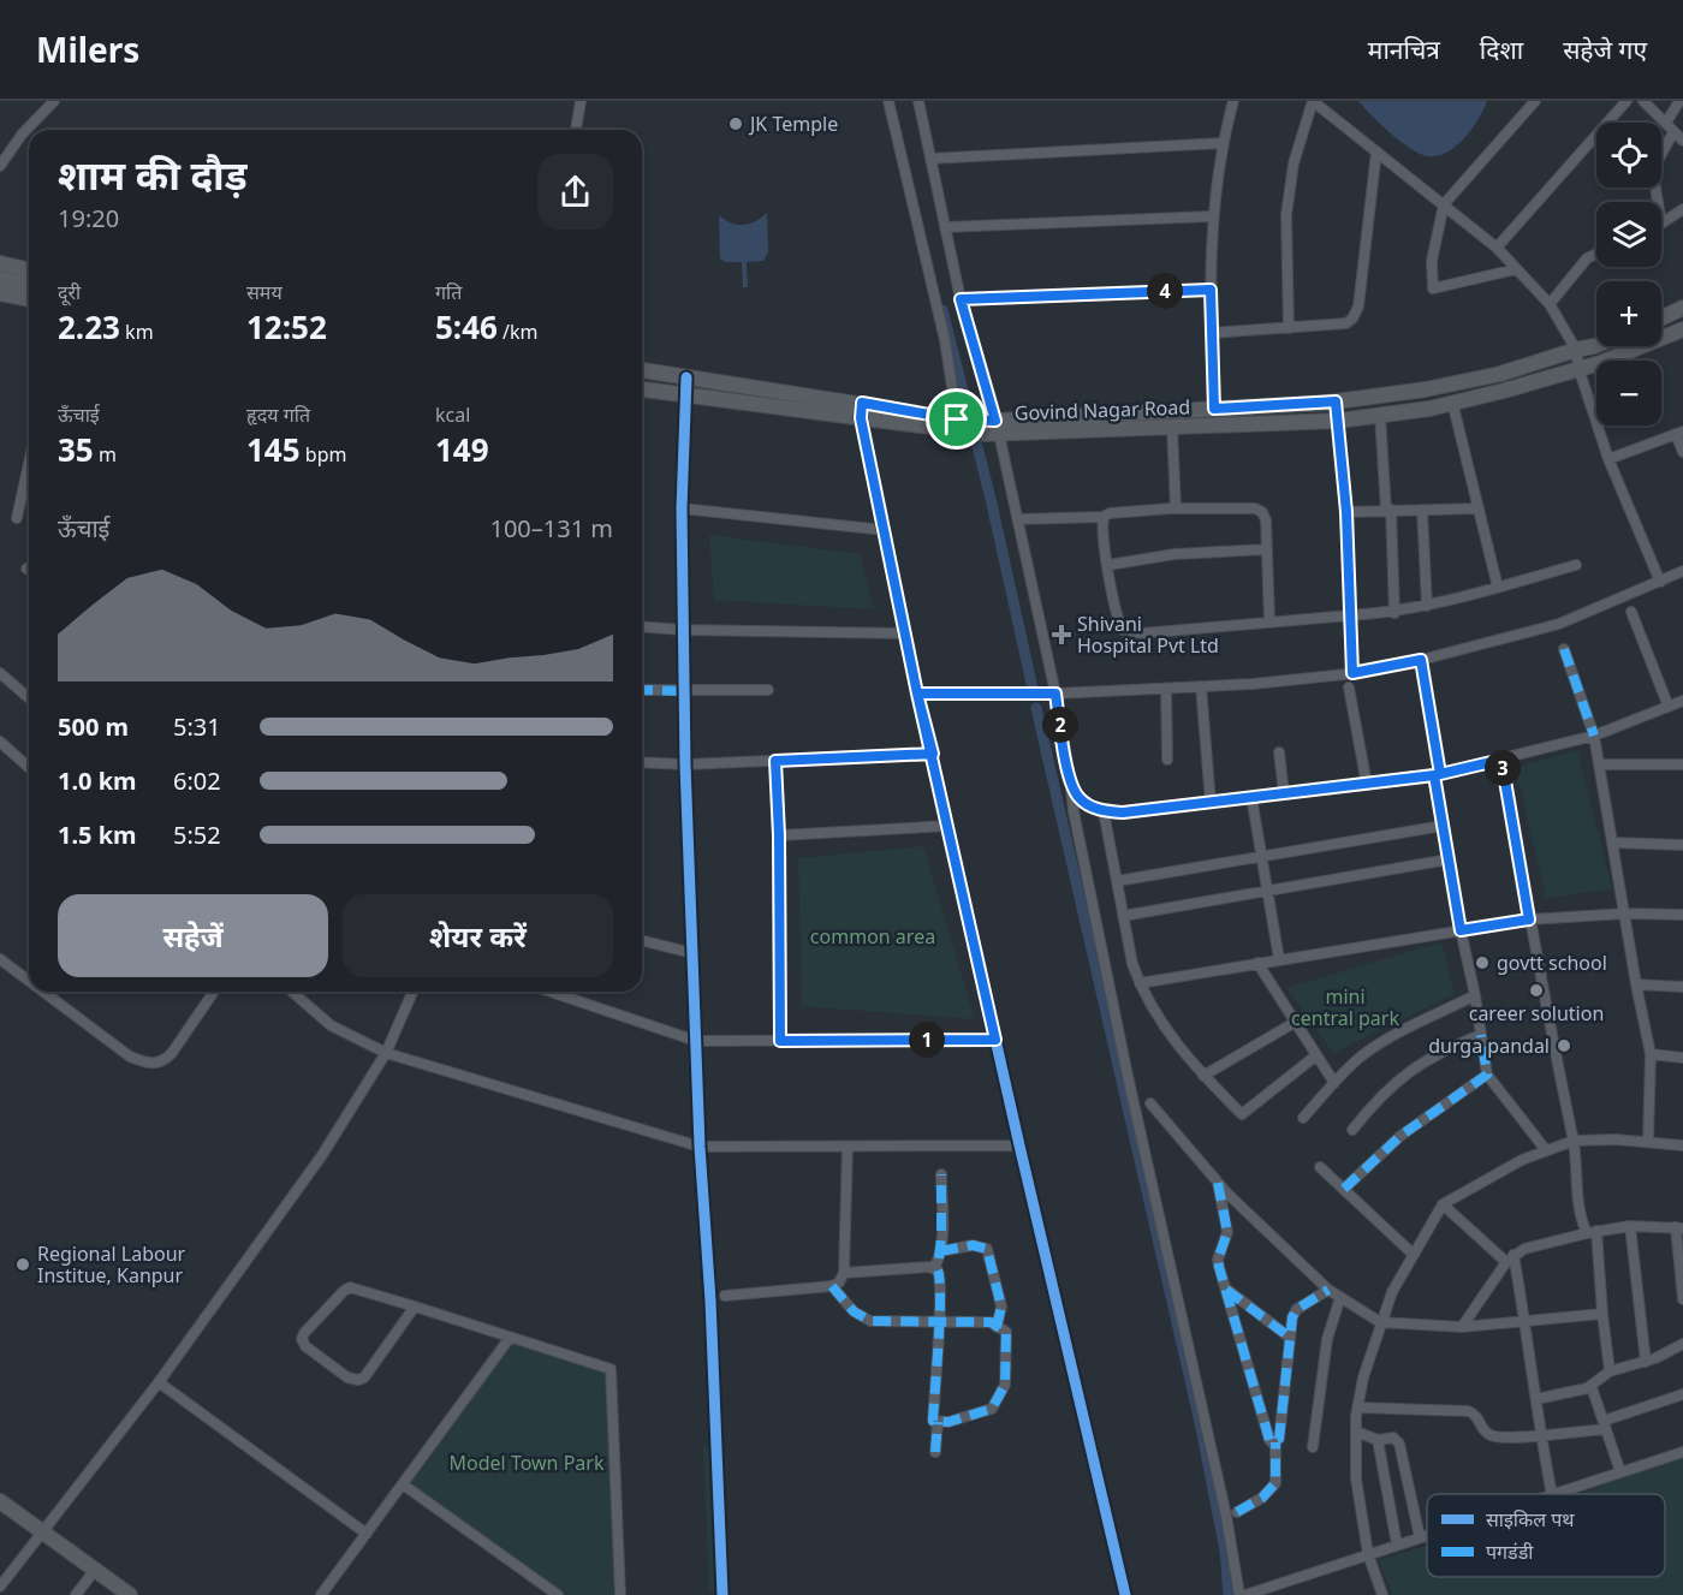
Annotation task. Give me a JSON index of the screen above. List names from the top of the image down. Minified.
{"streets":{"main road":["Govind Nagar Road"]},"parks":["common area","mini central park","Model Town Park"],"places":{"other":["JK Temple","govtt school","career solution","durga pandal","Regional Labour Institue, Kanpur"],"health":["Shivani Hospital Pvt Ltd"]},"legend":["साइकिल पथ","पगडंडी"],"page":{"header":"Milers","nav":["मानचित्र","दिशा","सहेजे गए"],"map_buttons":["+","−"],"heading":["शाम की दौड़","19:20"],"stats":[["दूरी","2.23 km"],["समय","12:52"],["गति","5:46 /km"],["ऊँचाई","35 m"],["हृदय गति","145 bpm"],["kcal","149"]],"pins":["4","2","3","1"],"chart":["ऊँचाई","100–131 m"],"list":[{"name":"500 m","note":"5:31"},{"name":"1.0 km","note":"6:02"},{"name":"1.5 km","note":"5:52"}],"buttons":["सहेजें","शेयर करें"]}}
